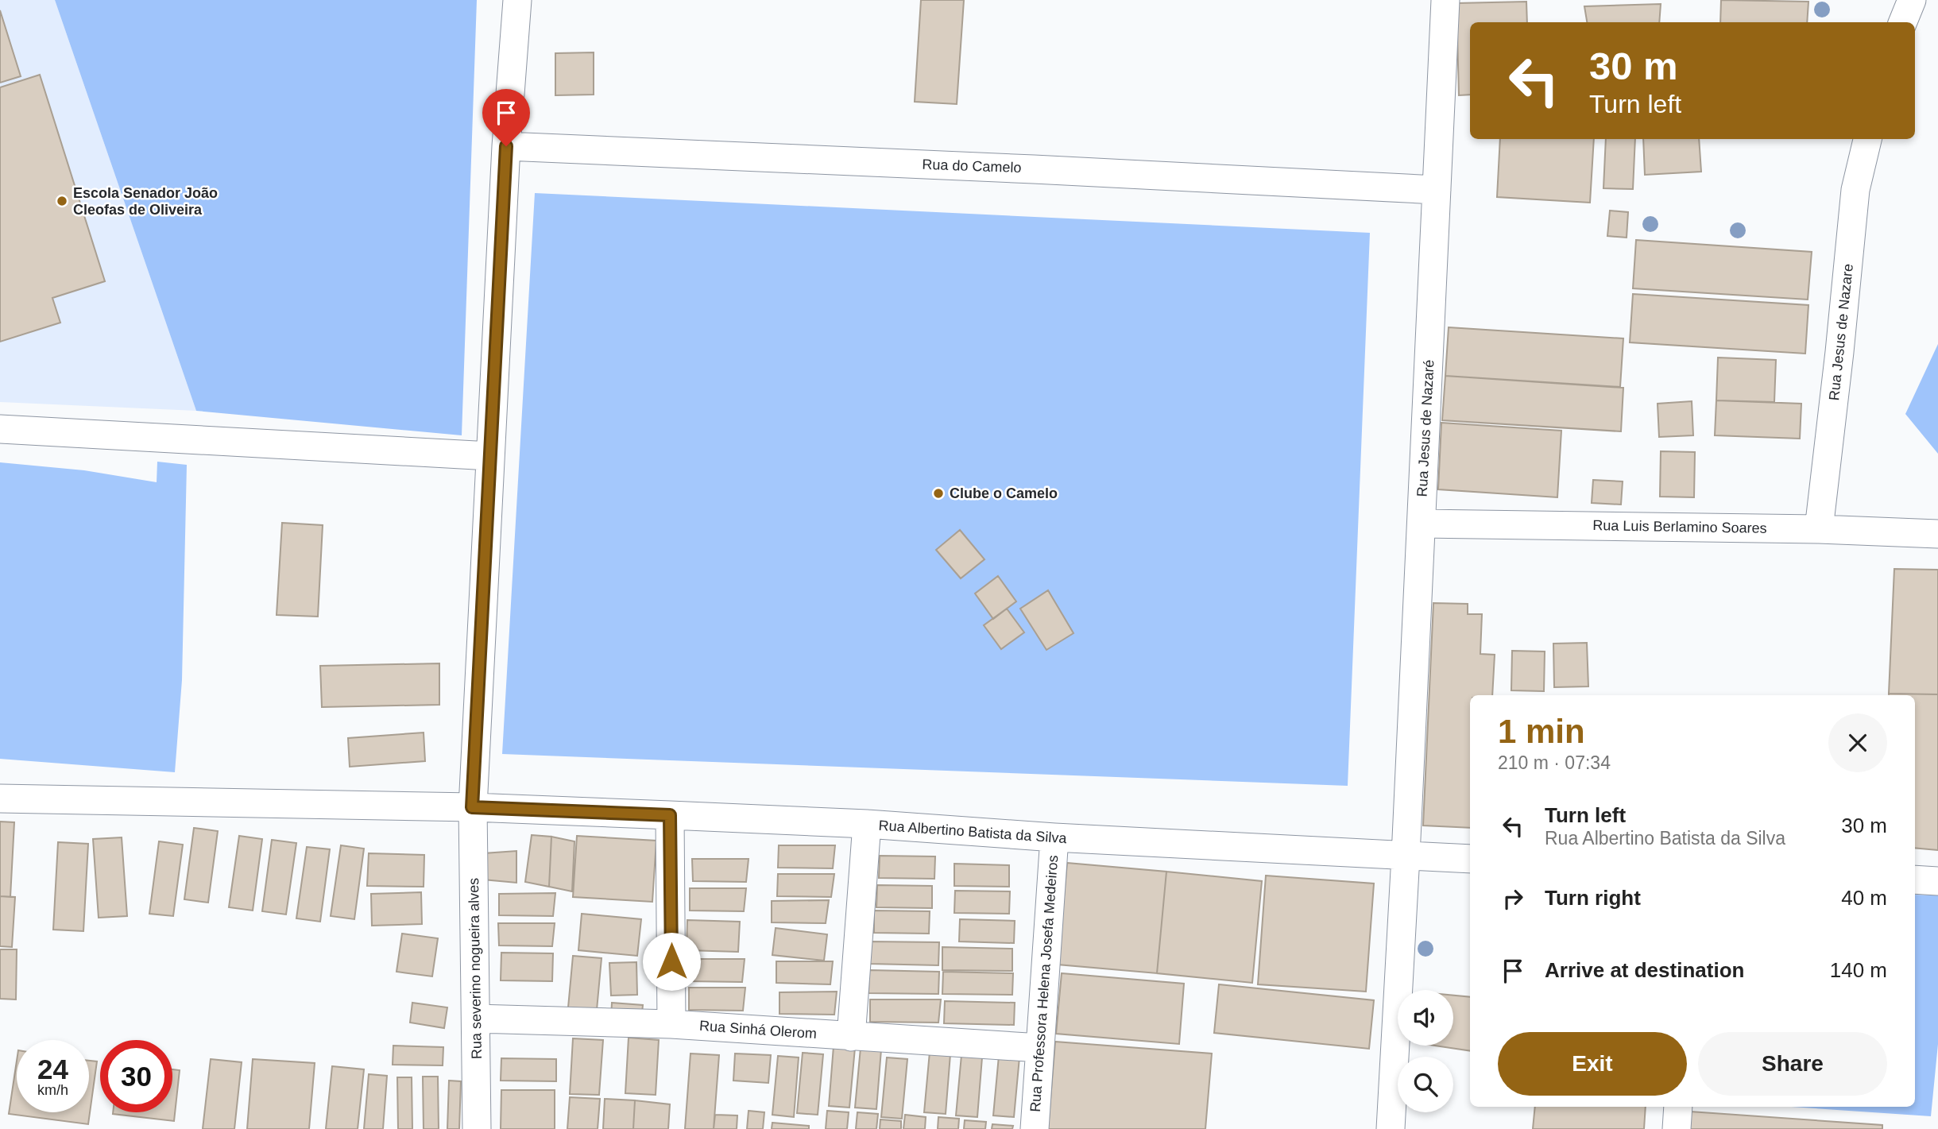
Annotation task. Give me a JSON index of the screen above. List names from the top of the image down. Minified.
{"streets":{"street":["Rua do Camelo","Rua Jesus de Nazare","Rua Jesus de Nazaré","Rua Luis Berlamino Soares","Rua Albertino Batista da Silva","Rua severino nogueira alves","Rua Professora Helena Josefa Medeiros","Rua Sinhá Olerom"]},"crossings":[["Rua do Camelo","Rua Jesus de Nazaré"],["Rua do Camelo","Rua severino nogueira alves"],["Rua Jesus de Nazare","Rua Luis Berlamino Soares"],["Rua Jesus de Nazaré","Rua Luis Berlamino Soares"],["Rua Jesus de Nazaré","Rua Albertino Batista da Silva"],["Rua Albertino Batista da Silva","Rua severino nogueira alves"],["Rua Albertino Batista da Silva","Rua Professora Helena Josefa Medeiros"],["Rua severino nogueira alves","Rua Sinhá Olerom"],["Rua Professora Helena Josefa Medeiros","Rua Sinhá Olerom"]],"places":["Escola Senador João Cleofas de Oliveira","Clube o Camelo"],"page":{"turn":["30 m","Turn left"],"heading":["1 min","210 m · 07:34"],"list":[{"name":"Turn left","note":"Rua Albertino Batista da Silva","value":"30 m"},{"name":"Turn right","value":"40 m"},{"name":"Arrive at destination","value":"140 m"}],"buttons":["Exit","Share"],"speed":"24 km/h","limit":"30"}}
